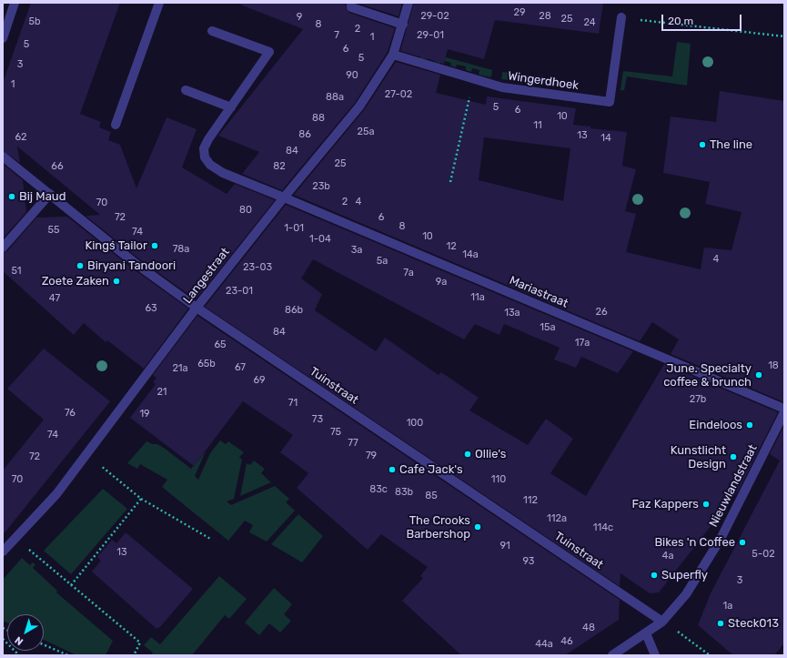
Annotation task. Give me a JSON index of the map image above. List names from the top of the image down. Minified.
{"streets":{"street":["Wingerdhoek","Langestraat","Mariastraat","Tuinstraat","Nieuwlandstraat"]},"crossings":[["Wingerdhoek","Langestraat"],["Langestraat","Mariastraat"],["Langestraat","Tuinstraat"],["Tuinstraat","Nieuwlandstraat"]],"places":["The line","Bij Maud","Kingś Tailor","Biryani Tandoori","Zoete Zaken","June. Specialty coffee & brunch","Eindeloos","Ollie's","Kunstlicht Design","Cafe Jack's","Faz Kappers","The Crooks Barbershop","Bikes 'n Coffee","Superfly","Steck013"],"house_numbers":["29","29-02","28","9","25","5b","24","8","2","7","29-01","1","5","6","5","3","90","1","27-02","88a","5","6","10","88","11","25a","86","13","62","14","84","25","66","82","23b","2","4","70","80","72","6","8","1-01","55","74","10","1-04","12","78a","3a","14a","4","5a","23-03","51","7a","9a","23-01","11a","47","63","86b","26","13a","15a","84","17a","65","65b","18","67","21a","69","21","27b","71","76","19","73","100","75","74","77","79","72","70","110","83c","83b","85","112","112a","114c","91","13","5-02","4a","93","3","1a","48","46","44a"],"scale_bar":"20 m","north":"bottom left"}
